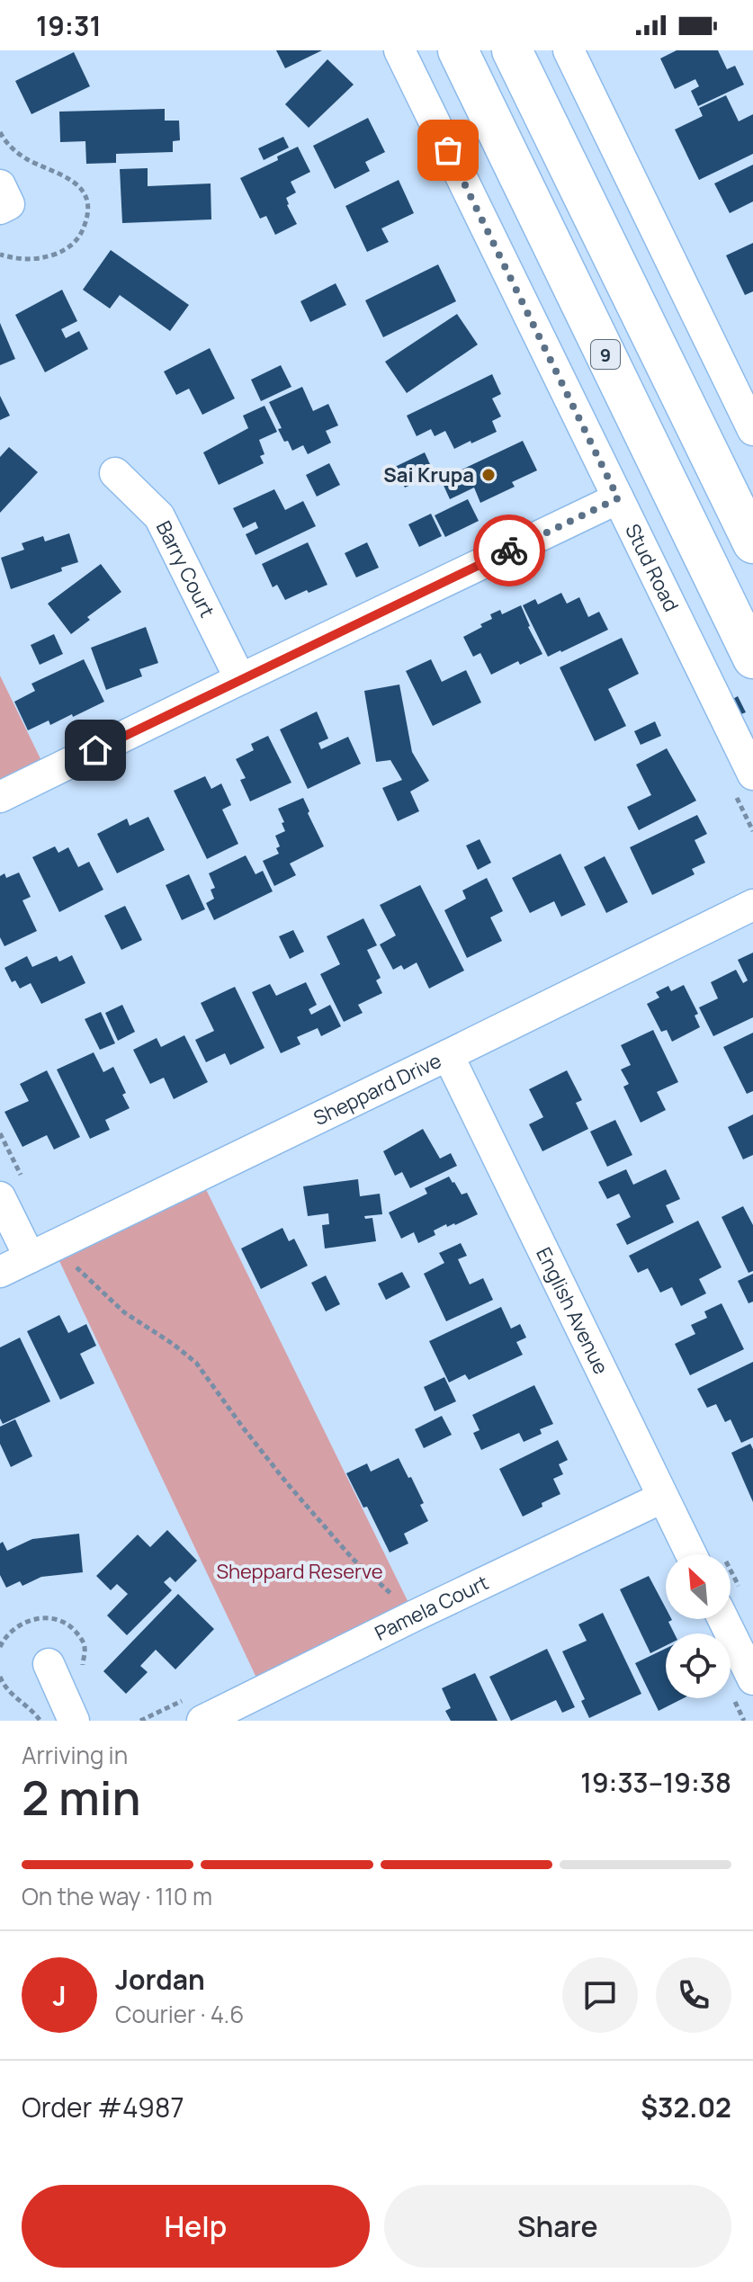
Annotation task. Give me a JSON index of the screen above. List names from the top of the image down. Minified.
{"streets":{"highway":["9"],"street":["Stud Road","Barry Court","Sheppard Drive","English Avenue","Pamela Court"]},"crossings":[["Sheppard Drive","English Avenue"],["English Avenue","Pamela Court"]],"parks":["Sheppard Reserve"],"places":["Sai Krupa"],"north":"top left","page":{"status":"19:31","heading":["2 min","Arriving in","19:33–19:38"],"panel":["Jordan","Courier · 4.6","Order #4987","$32.02"],"bar":"On the way · 110 m","round":"J","buttons":["Help","Share"]}}
